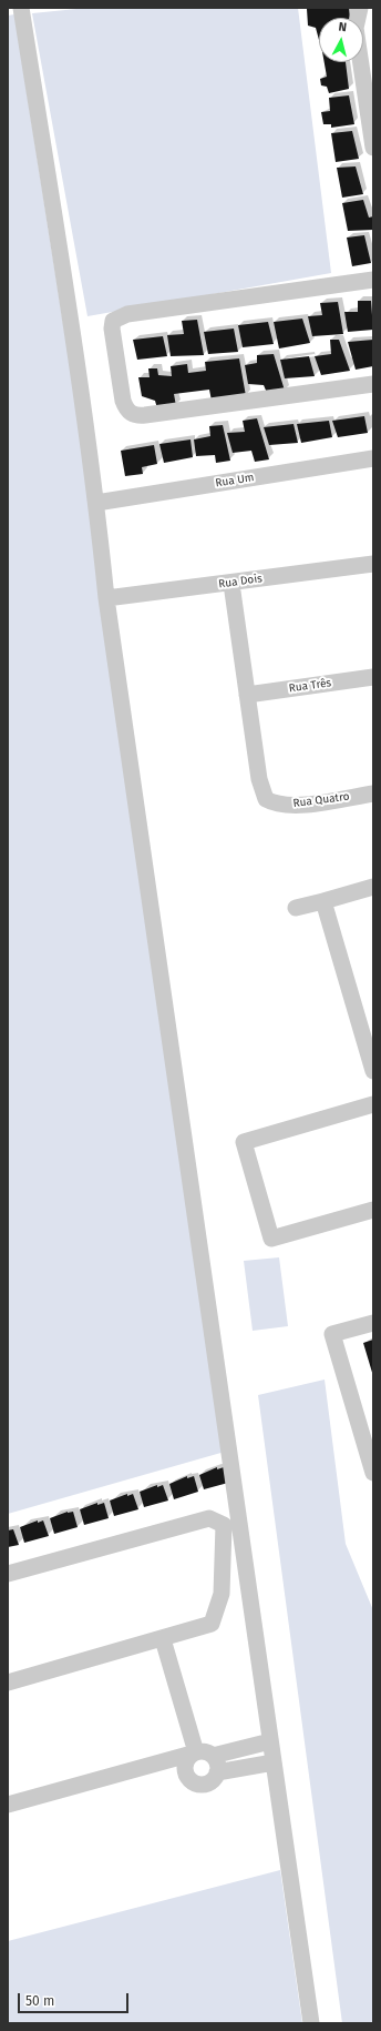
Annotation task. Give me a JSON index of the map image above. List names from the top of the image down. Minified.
{"streets":{"street":["Rua Um","Rua Dois","Rua Três","Rua Quatro"]},"crossings":[["Rua Dois","Rua Quatro"],["Rua Três","Rua Quatro"]],"scale_bar":"50 m","north":"top"}
